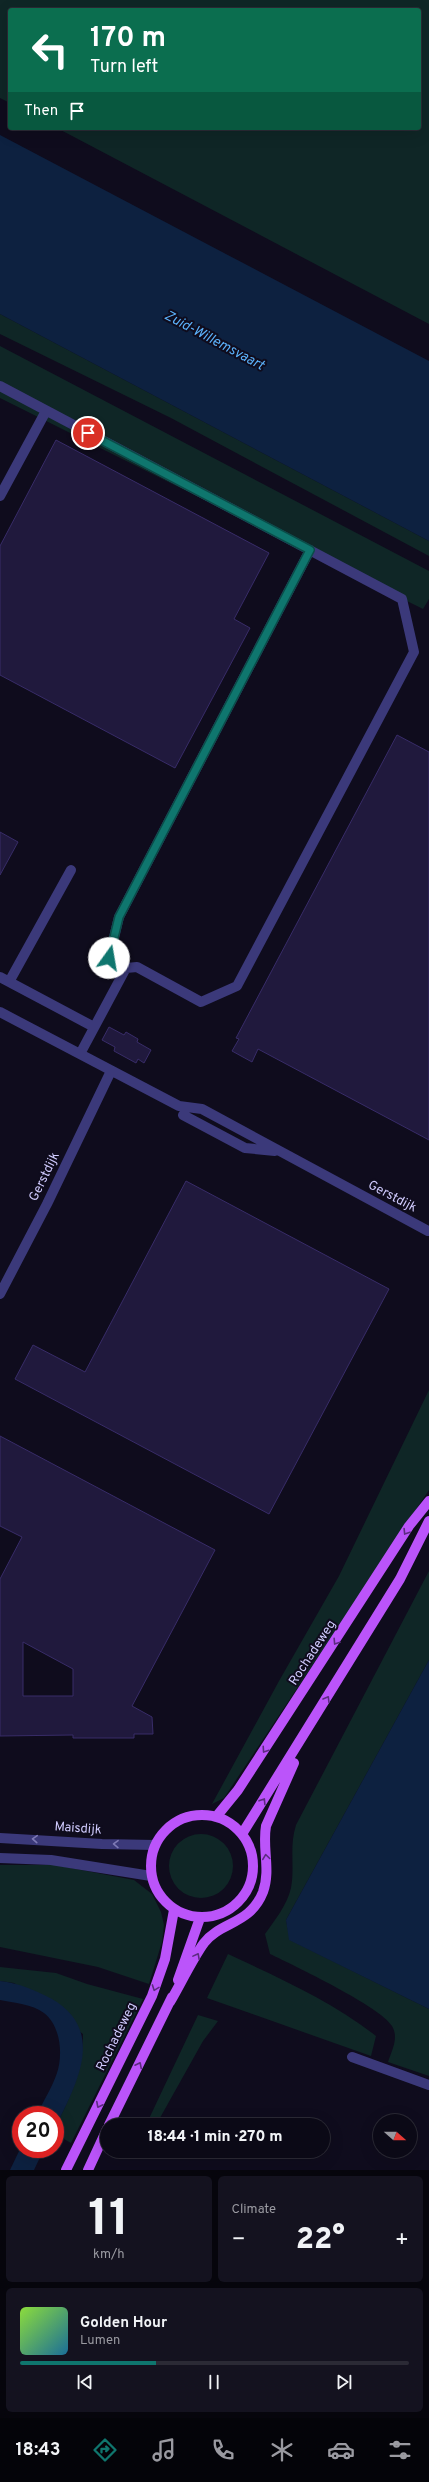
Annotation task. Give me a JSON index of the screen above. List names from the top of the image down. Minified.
{"streets":{"main road":["Rochadeweg"],"street":["Gerstdijk","Maisdijk"]},"crossings":[["Rochadeweg","Maisdijk"]],"water":["Zuid-Willemsvaart"],"north":"right","page":{"turn":["170 m","Turn left"],"then":"Then","limit":"20","trip":"18:44 · 1 min · 270 m","tile":[["11","km/h"],"Climate"],"heat":["−","22°","+"],"song":["Golden Hour","Lumen"],"tabs":"18:43"}}
